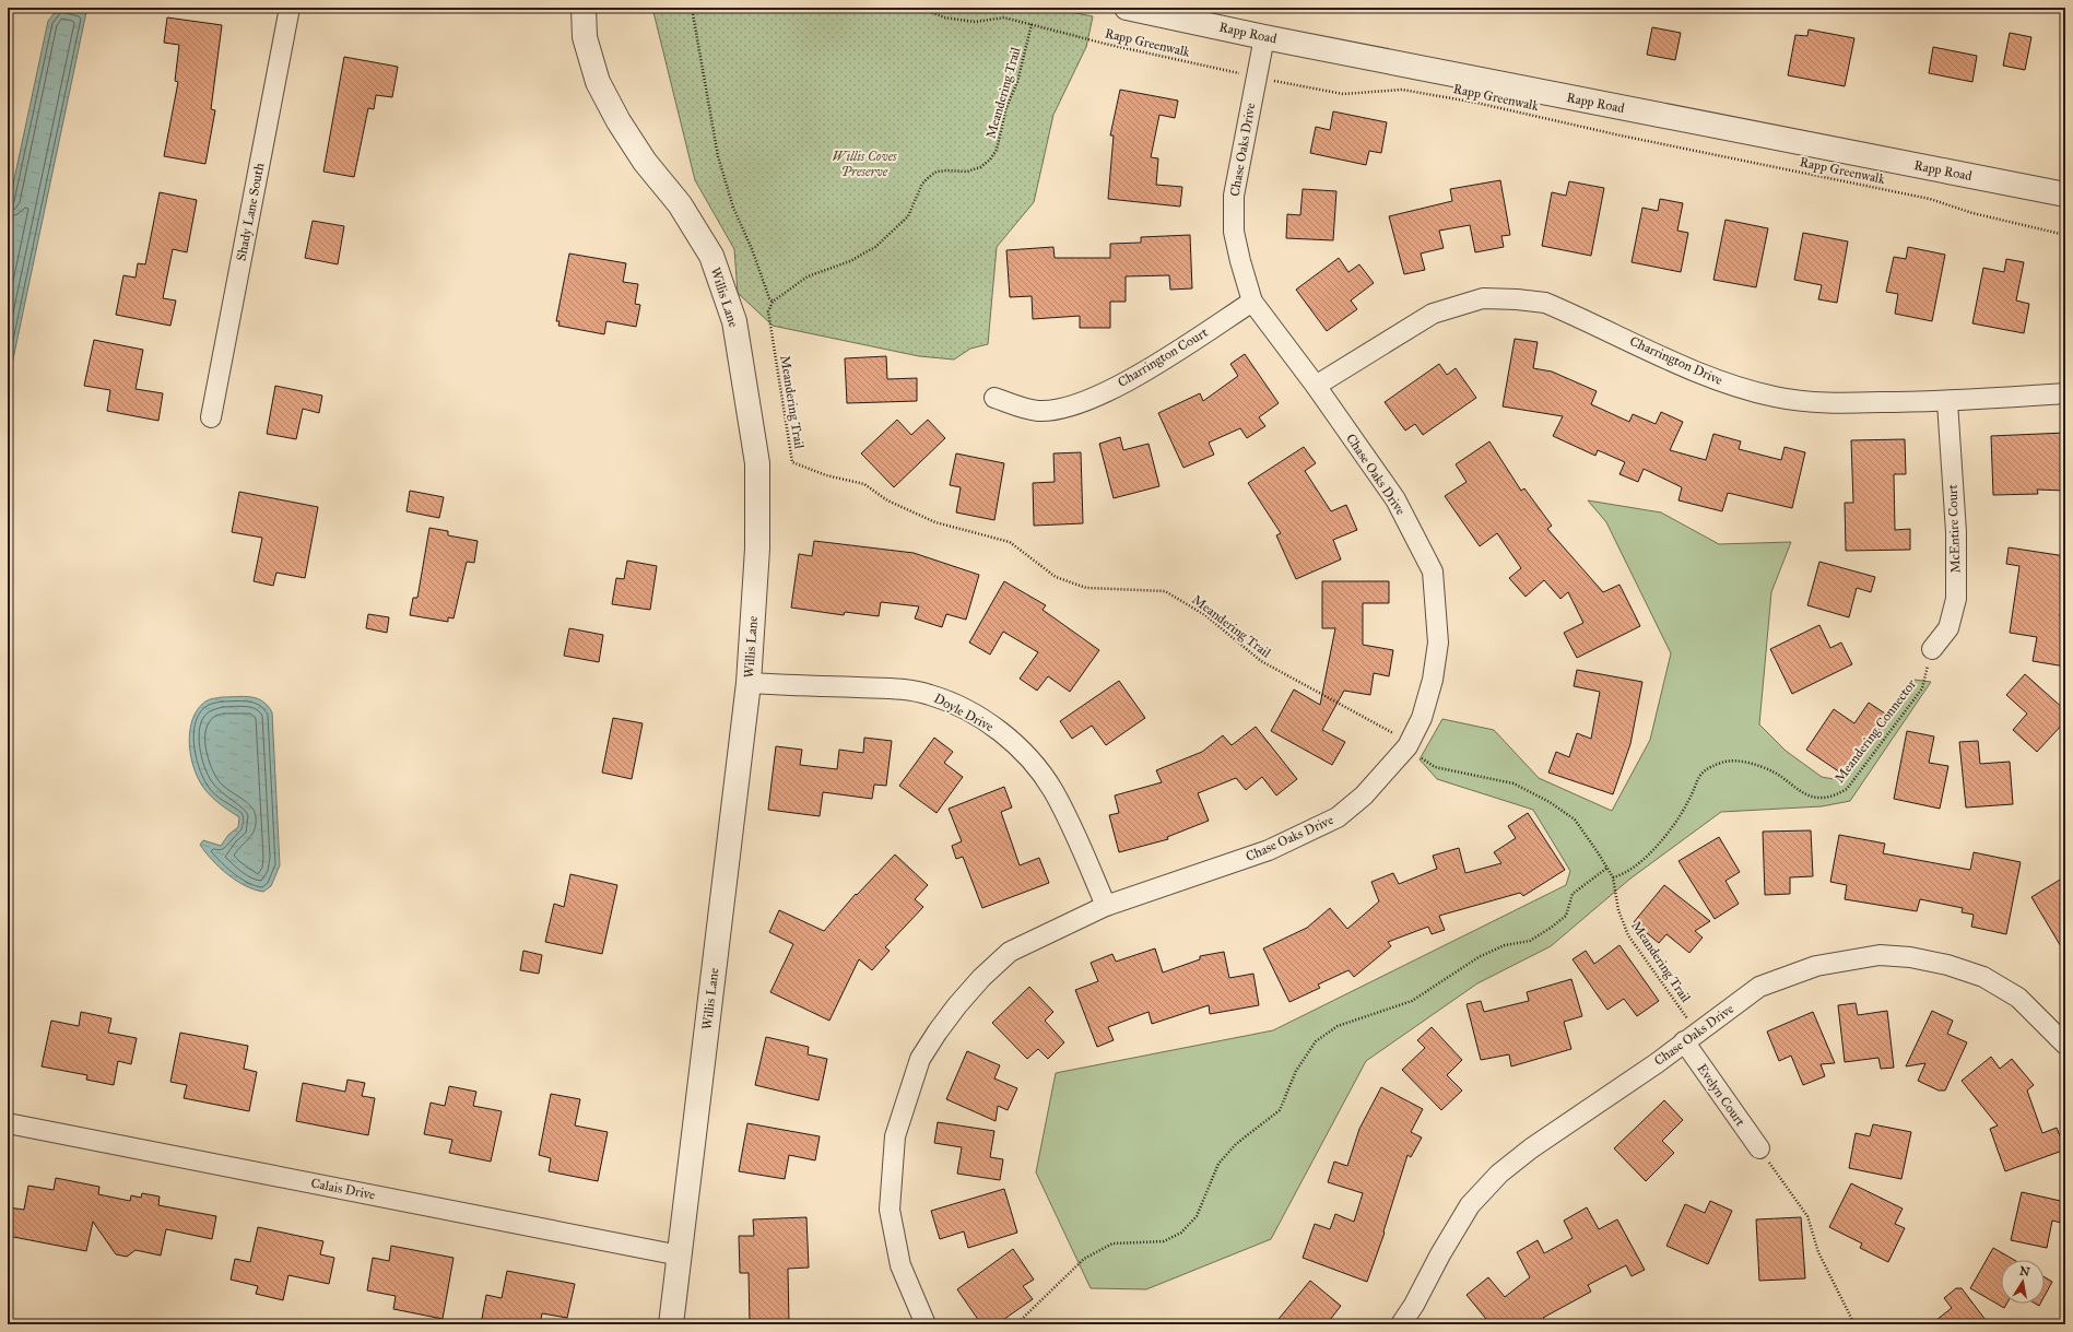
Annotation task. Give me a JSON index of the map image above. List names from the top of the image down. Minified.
{"streets":{"street":["Rapp Road","Chase Oaks Drive","Shady Lane South","Willis Lane","Charrington Court","Charrington Drive","McEntire Court","Doyle Drive","Evelyn Court","Calais Drive"],"path":["Rapp Greenwalk","Meandering Trail","Meandering Connector"]},"crossings":[["Rapp Road","Chase Oaks Drive"],["Rapp Greenwalk","Meandering Trail"],["Rapp Greenwalk","Chase Oaks Drive"],["Meandering Trail","Chase Oaks Drive"],["Meandering Trail","Meandering Connector"],["Meandering Trail","Evelyn Court"],["Chase Oaks Drive","Charrington Court"],["Chase Oaks Drive","Charrington Drive"],["Chase Oaks Drive","Doyle Drive"],["Chase Oaks Drive","Evelyn Court"],["Willis Lane","Doyle Drive"],["Willis Lane","Calais Drive"],["Charrington Drive","McEntire Court"],["McEntire Court","Meandering Connector"]],"parks":["Willis Coves Preserve"],"north":"top"}
